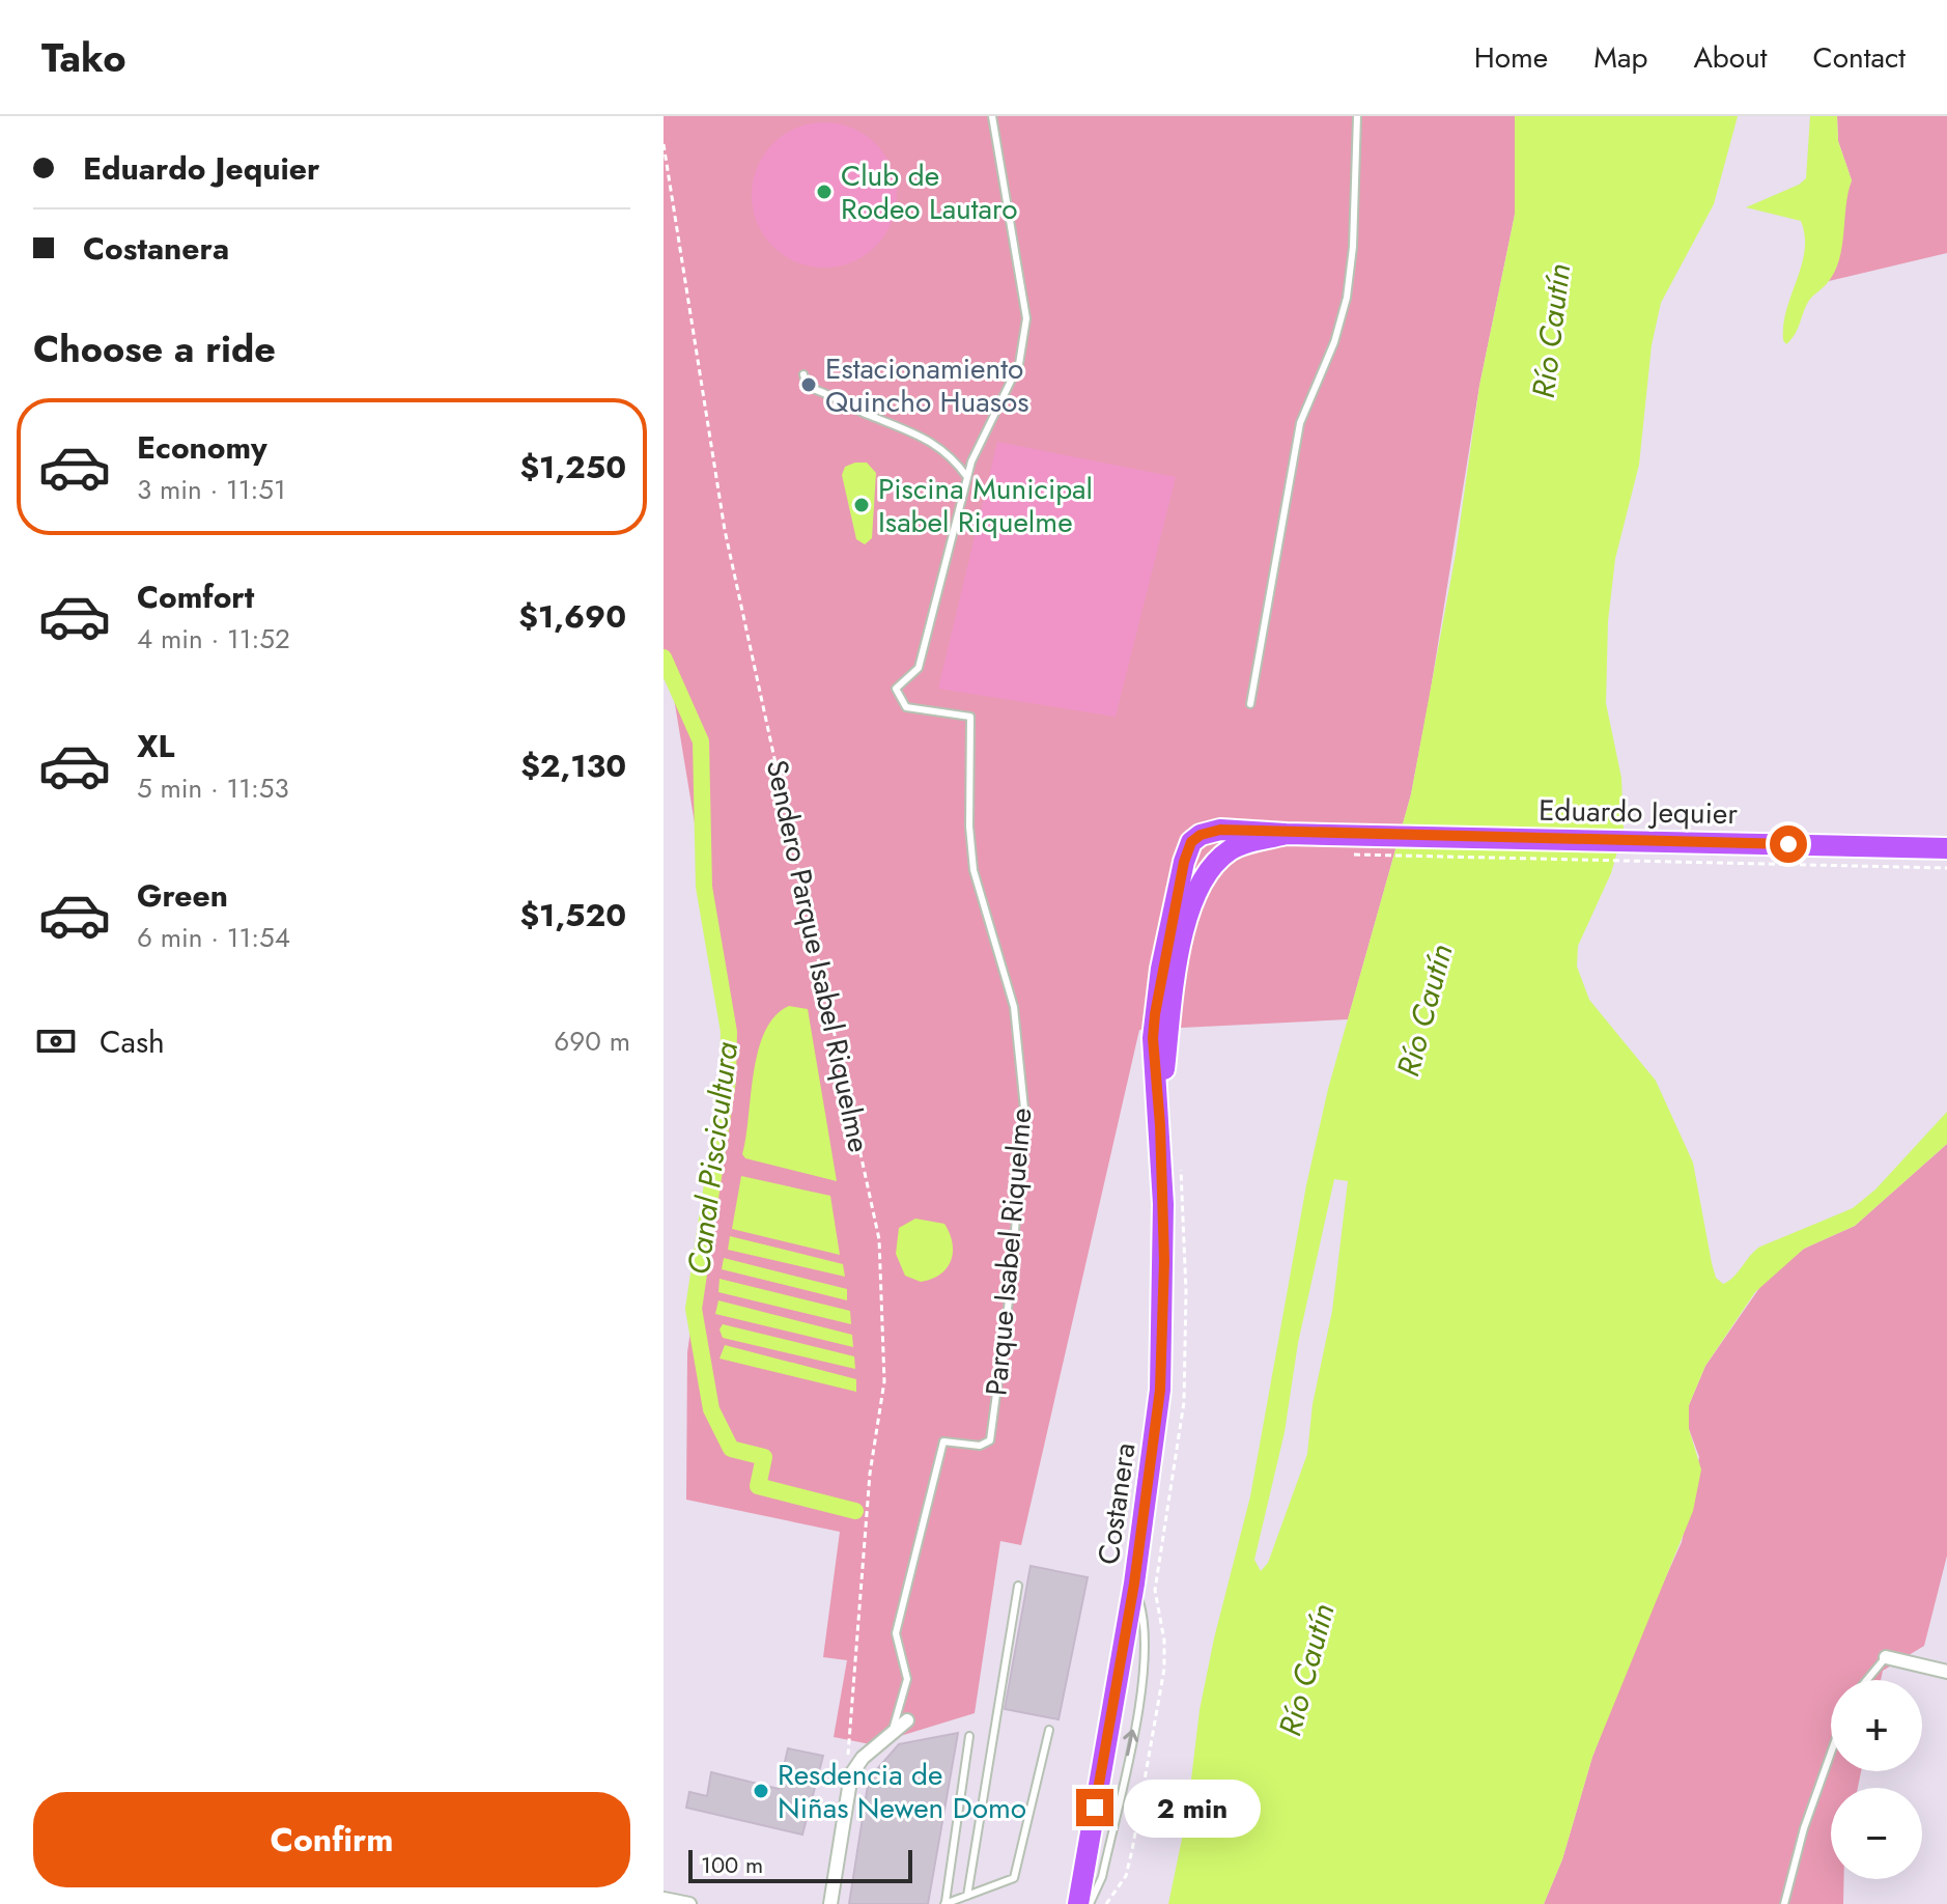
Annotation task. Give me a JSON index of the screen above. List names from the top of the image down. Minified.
{"streets":{"highway":["Eduardo Jequier","Costanera"],"lane":["Parque Isabel Riquelme"],"path":["Sendero Parque Isabel Riquelme"]},"crossings":[["Eduardo Jequier","Costanera"]],"water":["Río Cautín","Canal Piscicultura"],"places":["Club de Rodeo Lautaro","Estacionamiento Quincho Huasos","Piscina Municipal Isabel Riquelme","Resdencia de Niñas Newen Domo"],"scale_bar":"100 m","page":{"header":"Tako","nav":["Home","Map","About","Contact"],"banner":["Eduardo Jequier","Costanera"],"heading":"Choose a ride","list":[{"name":"Economy","note":"3 min · 11:51","value":"$1,250"},{"name":"Comfort","note":"4 min · 11:52","value":"$1,690"},{"name":"XL","note":"5 min · 11:53","value":"$2,130"},{"name":"Green","note":"6 min · 11:54","value":"$1,520"}],"pay":["Cash","690 m"],"map_buttons":["+","−"],"buttons":"Confirm","bubble":"2 min","scale":"100 m"}}
